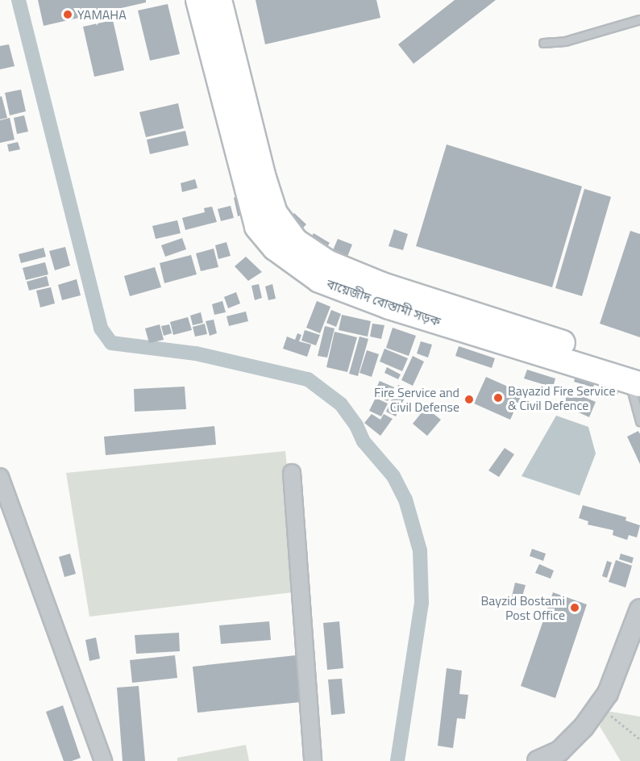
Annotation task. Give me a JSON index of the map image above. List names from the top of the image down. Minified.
{"streets":{"main road":["বায়েজীদ বোস্তামী সড়ক"]},"places":["YAMAHA","Bayazid Fire Service & Civil Defence","Fire Service and Civil Defense","Bayzid Bostami Post Office"]}
